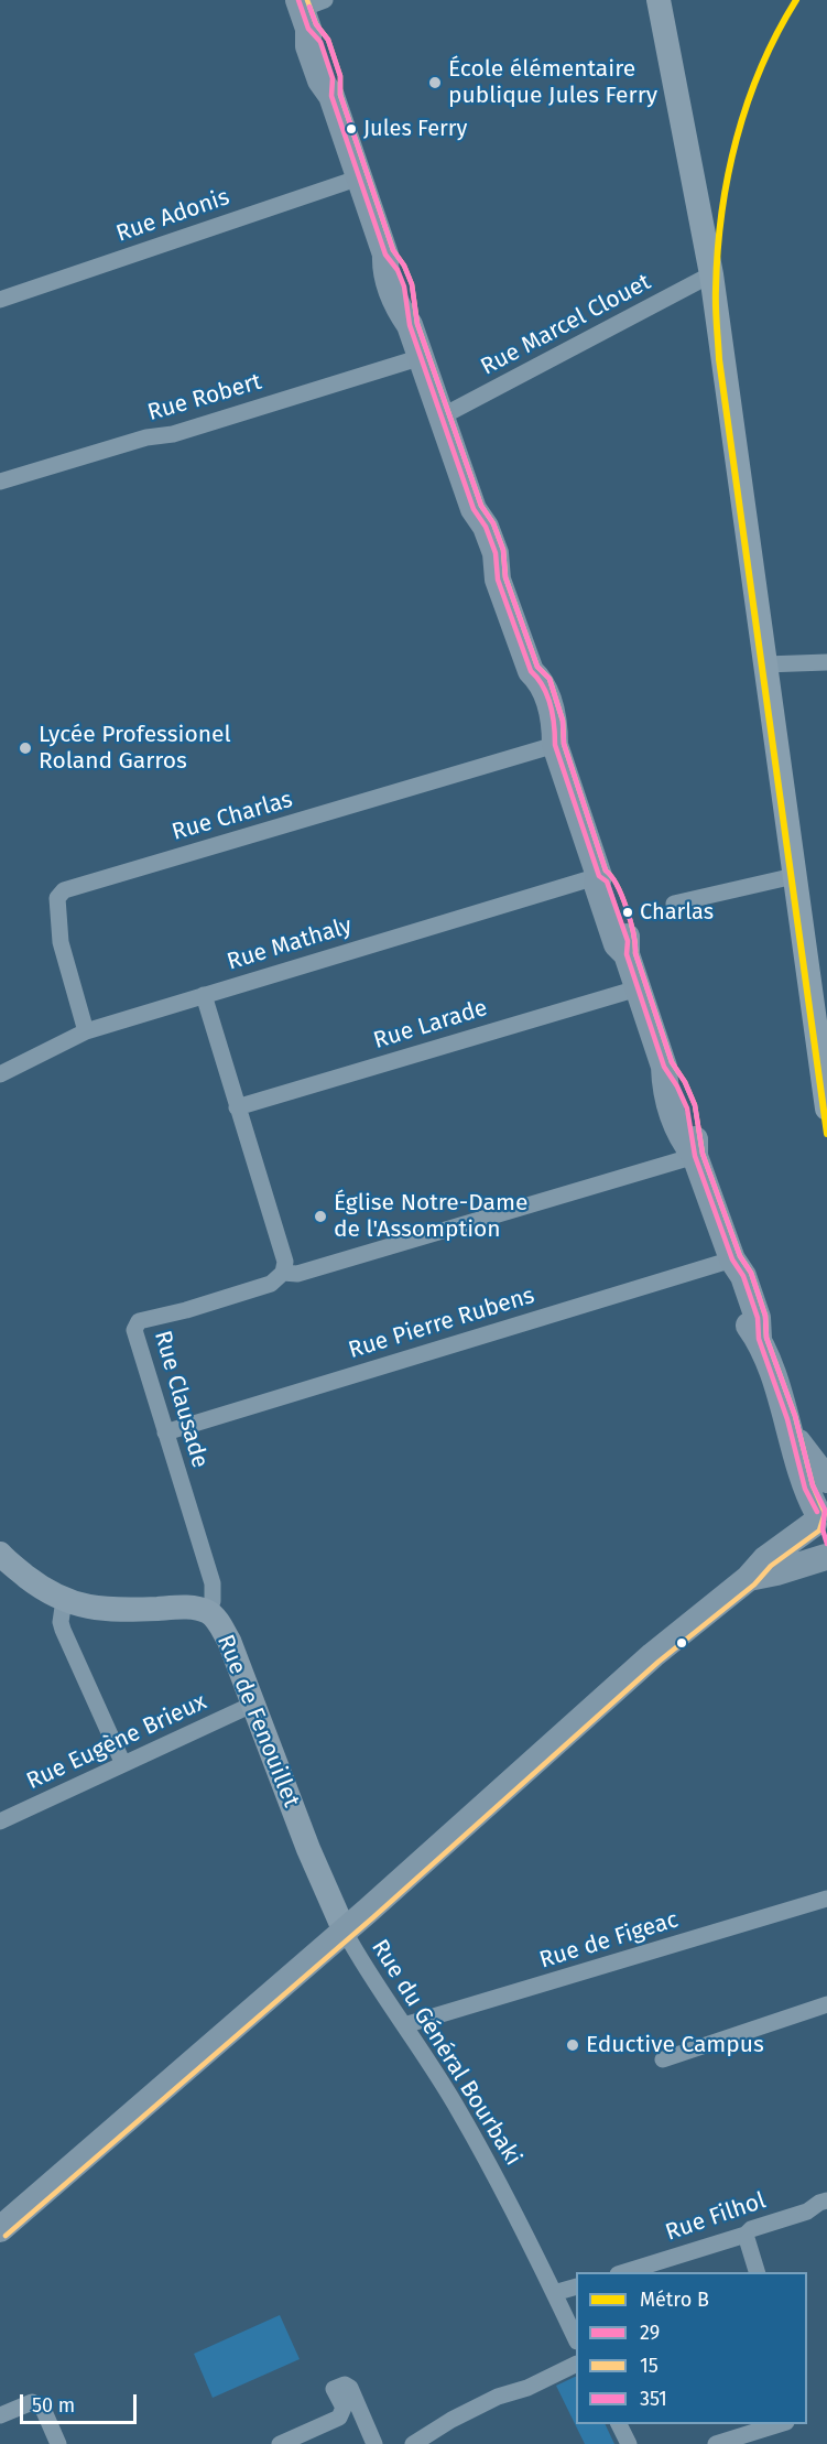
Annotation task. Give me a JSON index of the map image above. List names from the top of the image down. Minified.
{"streets":{"street":["Rue Adonis","Rue Marcel Clouet","Rue Robert","Rue Charlas","Rue Mathaly","Rue Larade","Rue Pierre Rubens","Rue Clausade","Rue de Fenouillet","Rue Eugène Brieux","Rue de Figeac","Rue du Général Bourbaki","Rue Filhol"]},"crossings":[["Rue Charlas","Rue Mathaly"],["Rue Pierre Rubens","Rue Clausade"],["Rue Clausade","Rue de Fenouillet"],["Rue de Fenouillet","Rue Eugène Brieux"],["Rue de Fenouillet","Rue du Général Bourbaki"],["Rue de Figeac","Rue du Général Bourbaki"]],"places":["École élémentaire publique Jules Ferry","Jules Ferry","Lycée Professionel Roland Garros","Charlas","Église Notre-Dame de l'Assomption","Eductive Campus"],"lines":["metro line B","transit line 29","transit line 15","transit line 351"],"legend":["Métro B","29","15","351"],"scale_bar":"50 m"}
